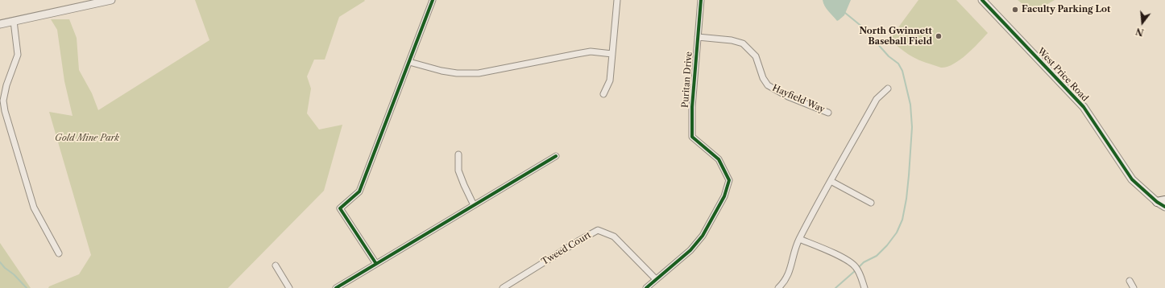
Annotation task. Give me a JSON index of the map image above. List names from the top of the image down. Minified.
{"streets":{"street":["West Price Road","Puritan Drive","Hayfield Way","Tweed Court"]},"crossings":[["Puritan Drive","Hayfield Way"],["Puritan Drive","Tweed Court"]],"parks":["Gold Mine Park"],"places":["Faculty Parking Lot","North Gwinnett Baseball Field"],"north":"bottom"}
